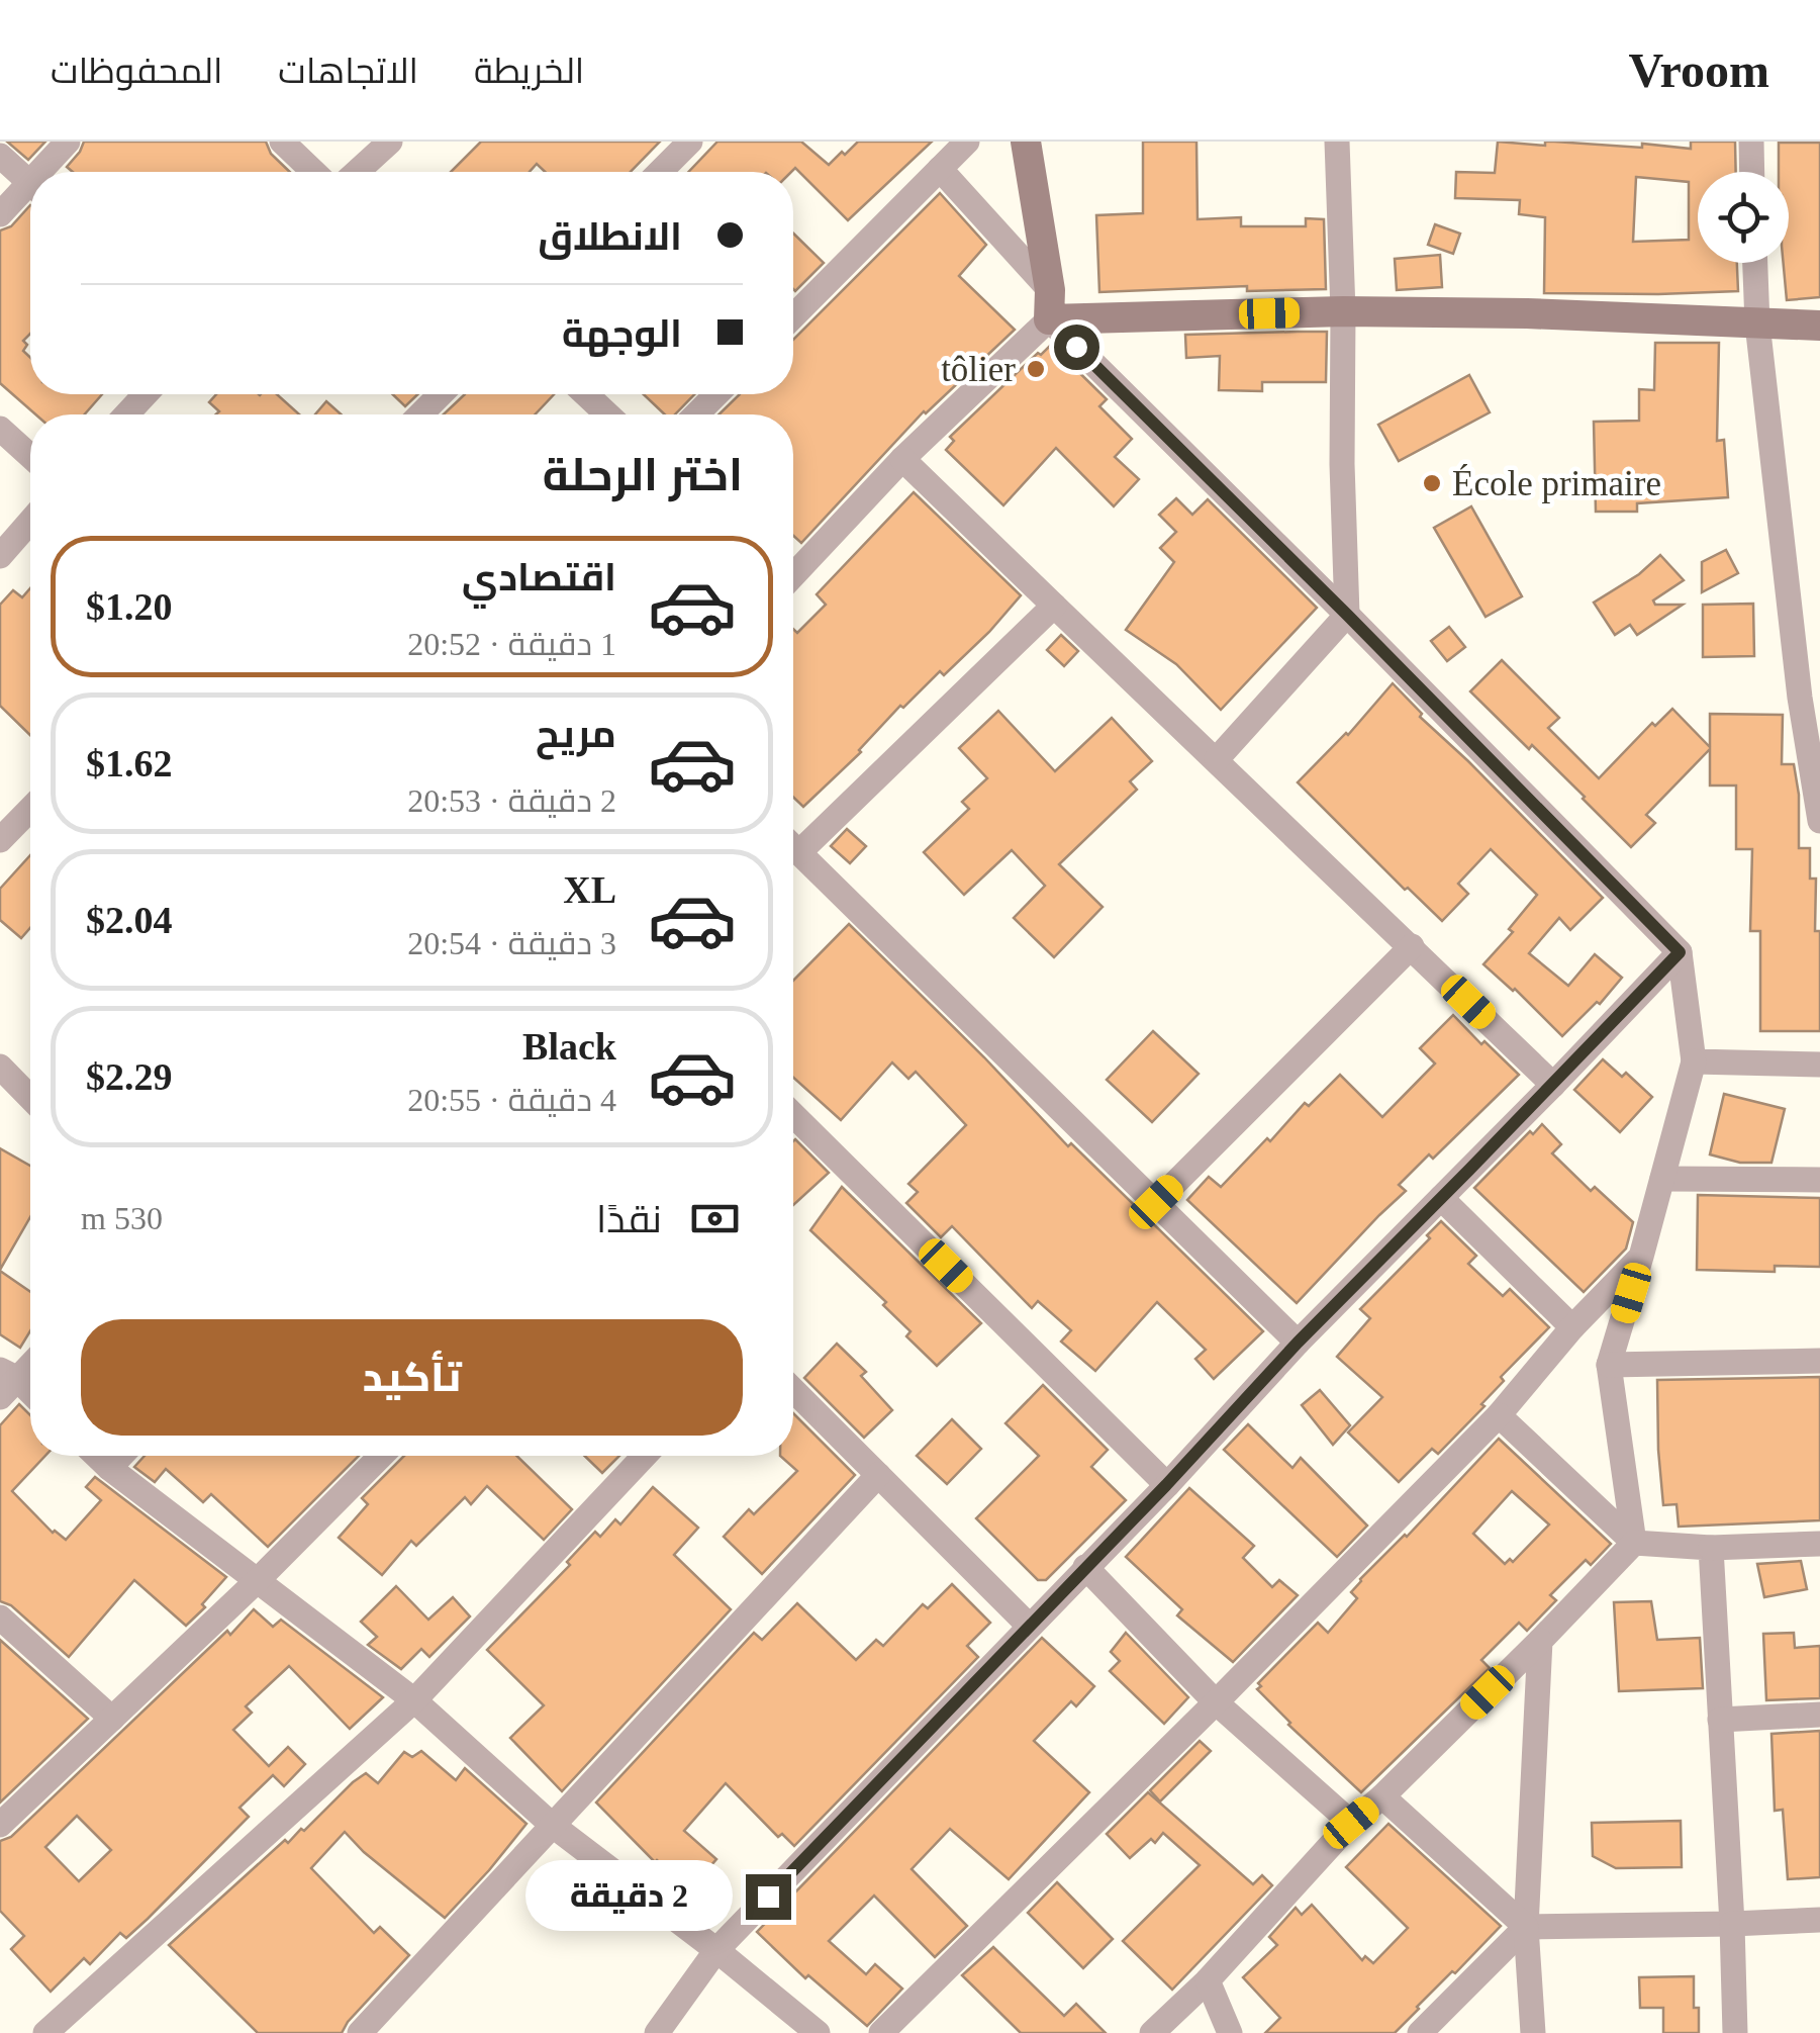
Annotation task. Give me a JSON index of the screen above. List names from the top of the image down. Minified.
{"places":["tôlier","École primaire"],"page":{"header":"Vroom","nav":["الخريطة","الاتجاهات","المحفوظات"],"banner":["الانطلاق","الوجهة"],"heading":"اختر الرحلة","list":[{"name":"اقتصادي","note":"1 دقيقة · 20:52","value":"$1.20"},{"name":"مريح","note":"2 دقيقة · 20:53","value":"$1.62"},{"name":"XL","note":"3 دقيقة · 20:54","value":"$2.04"},{"name":"Black","note":"4 دقيقة · 20:55","value":"$2.29"}],"pay":["نقدًا","530 m"],"buttons":"تأكيد","bubble":"2 دقيقة"}}
